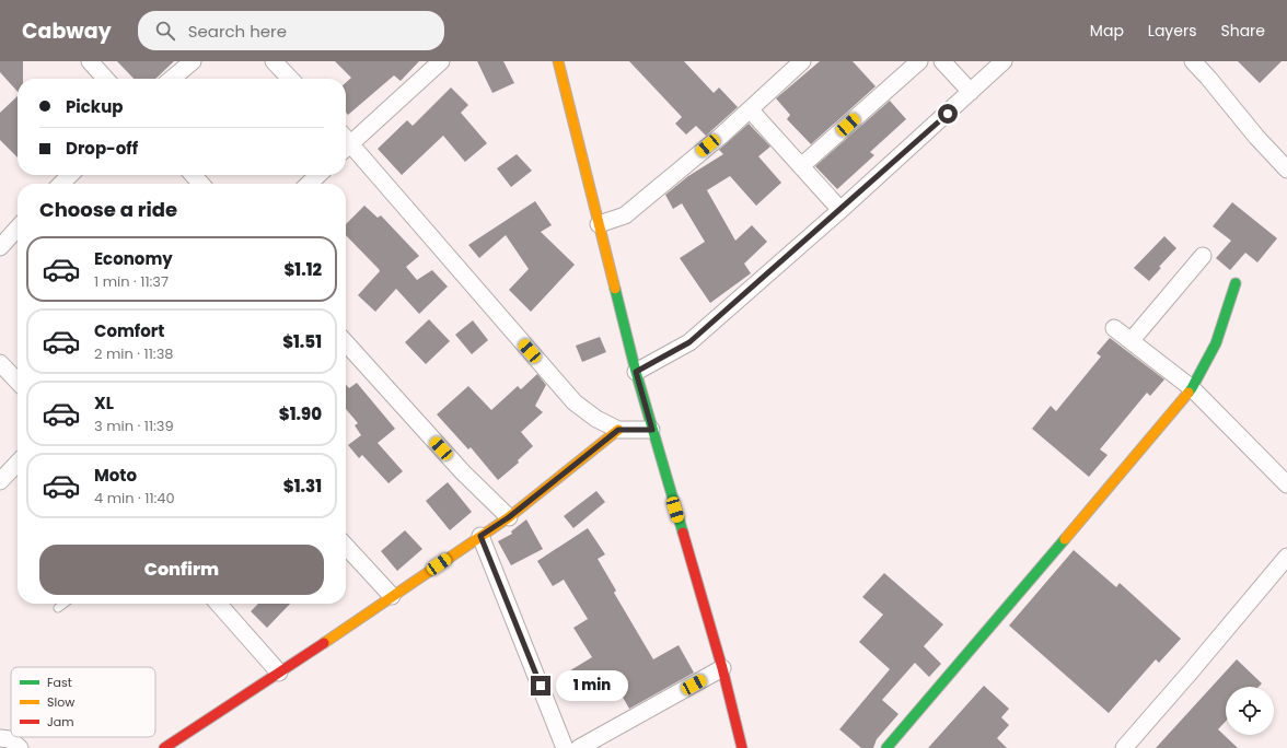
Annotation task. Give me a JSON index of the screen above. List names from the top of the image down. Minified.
{"legend":["Fast","Slow","Jam"],"page":{"header":"Cabway","search":"Search here","nav":["Map","Layers","Share"],"banner":["Pickup","Drop-off"],"heading":"Choose a ride","list":[{"name":"Economy","note":"1 min · 11:37","value":"$1.12"},{"name":"Comfort","note":"2 min · 11:38","value":"$1.51"},{"name":"XL","note":"3 min · 11:39","value":"$1.90"},{"name":"Moto","note":"4 min · 11:40","value":"$1.31"}],"buttons":"Confirm","bubble":"1 min"}}
